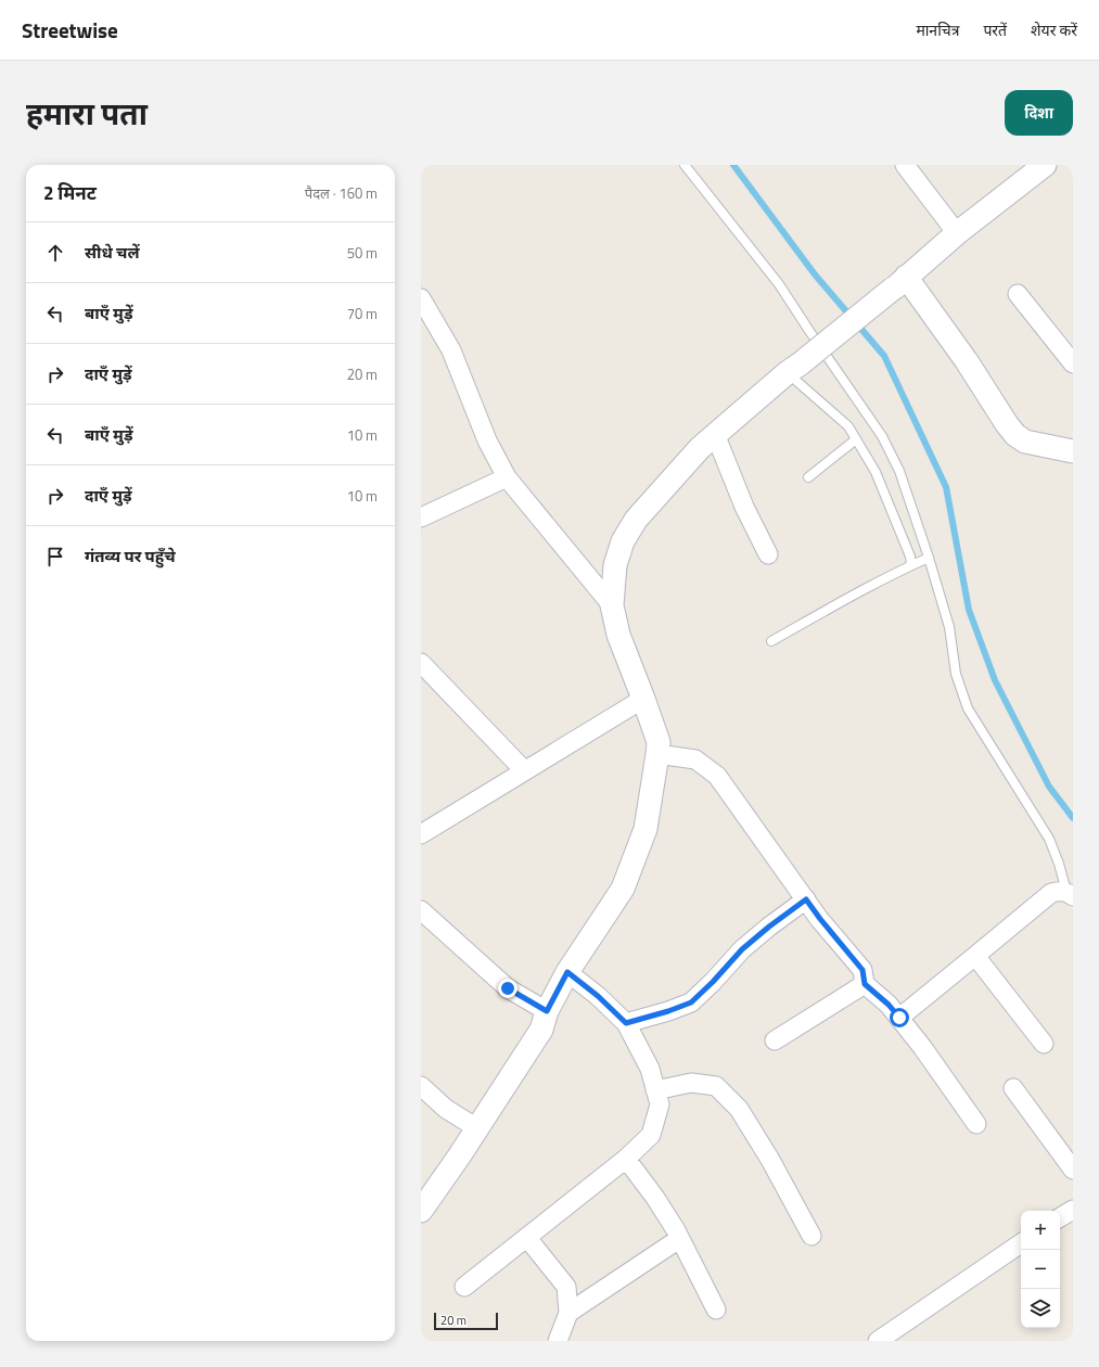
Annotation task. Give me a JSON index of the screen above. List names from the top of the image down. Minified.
{"scale_bar":"20 m","page":{"header":"Streetwise","nav":["मानचित्र","परतें","शेयर करें"],"title":"हमारा पता","buttons":"दिशा","heading":["2 मिनट","पैदल · 160 m"],"list":[["सीधे चलें","50 m"],["बाएँ मुड़ें","70 m"],["दाएँ मुड़ें","20 m"],["बाएँ मुड़ें","10 m"],["दाएँ मुड़ें","10 m"],"गंतव्य पर पहुँचे"],"map_buttons":["+","−"],"scale":"20 m"}}
